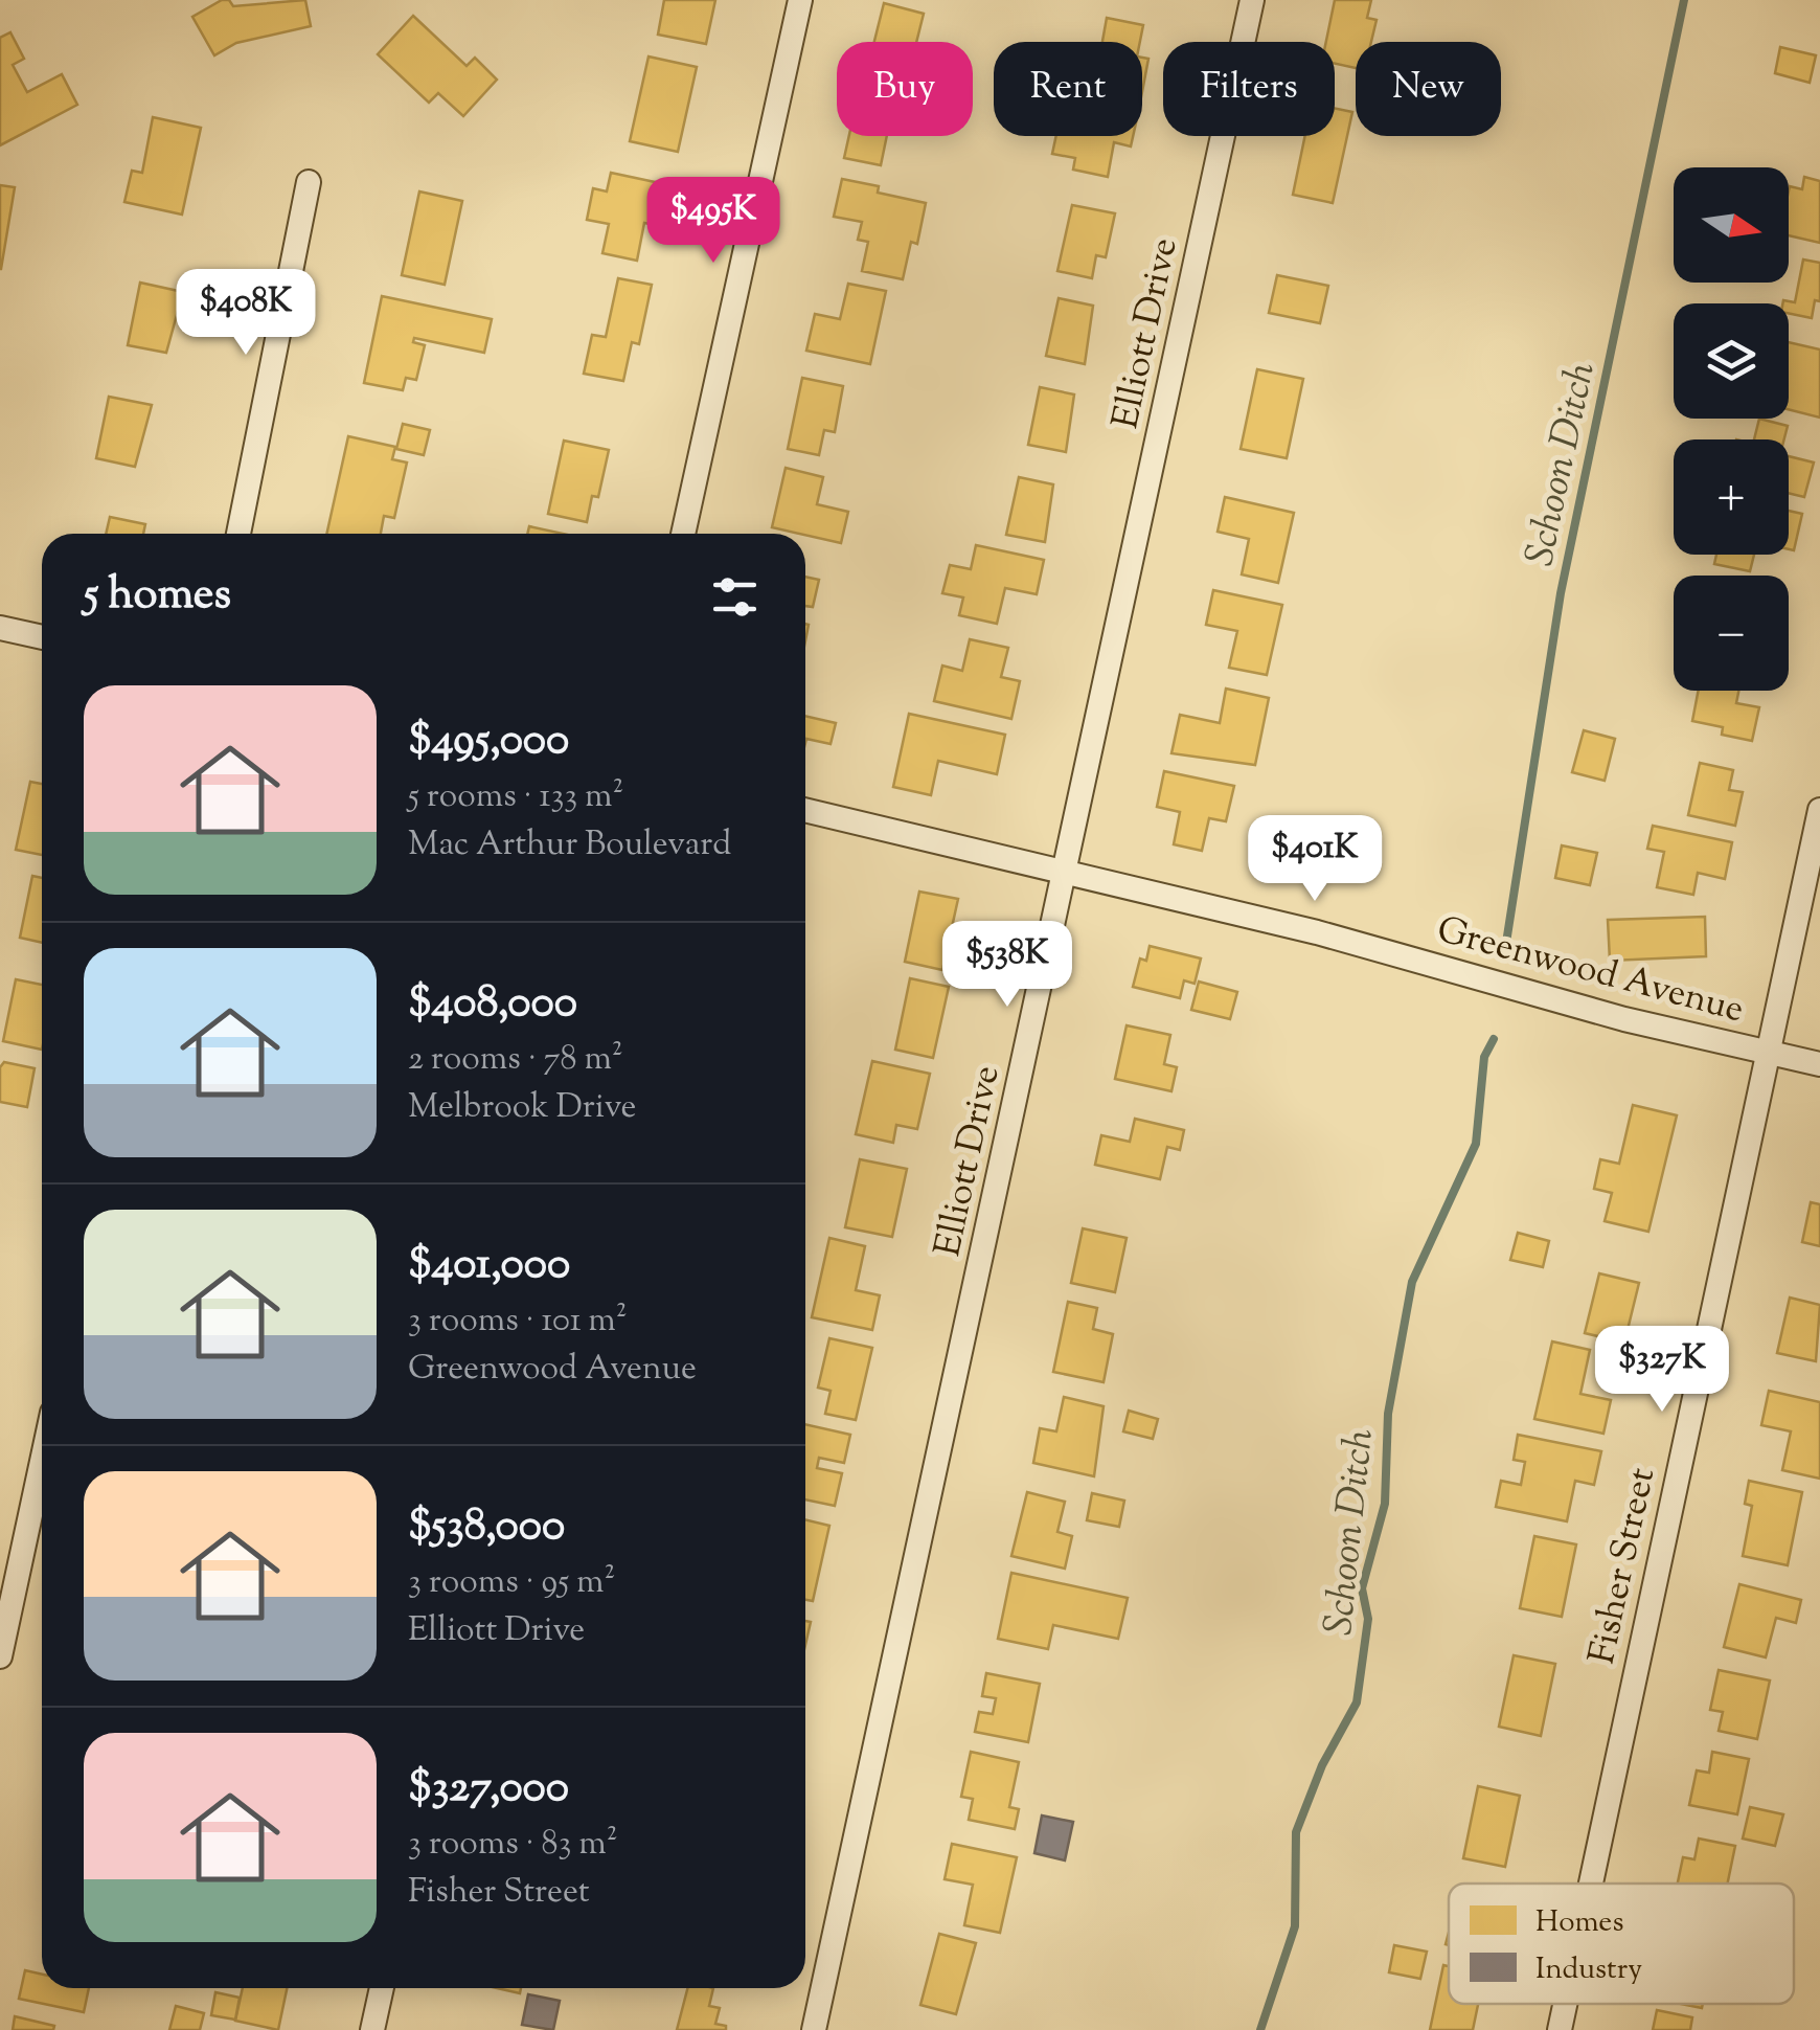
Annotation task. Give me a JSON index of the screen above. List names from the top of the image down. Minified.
{"streets":{"street":["Elliott Drive","Greenwood Avenue","Fisher Street"]},"crossings":[["Elliott Drive","Greenwood Avenue"],["Greenwood Avenue","Fisher Street"]],"water":["Schoon Ditch"],"legend":["Homes","Industry"],"north":"right","page":{"chip":["Buy","Rent","Filters","New"],"map_buttons":["+","−"],"price":["$495K","$408K","$401K","$538K","$327K"],"heading":"5 homes","list":[{"name":"$495,000","note":"5 rooms · 133 m² · Mac Arthur Boulevard"},{"name":"$408,000","note":"2 rooms · 78 m² · Melbrook Drive"},{"name":"$401,000","note":"3 rooms · 101 m² · Greenwood Avenue"},{"name":"$538,000","note":"3 rooms · 95 m² · Elliott Drive"},{"name":"$327,000","note":"3 rooms · 83 m² · Fisher Street"}]}}
